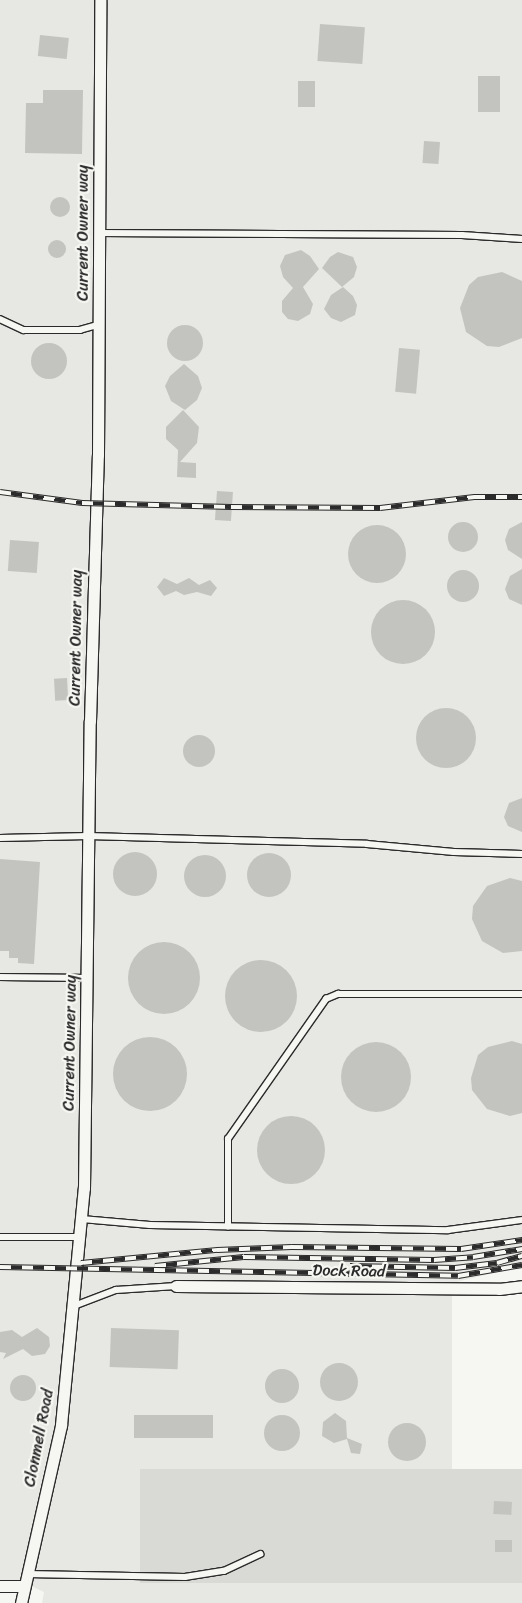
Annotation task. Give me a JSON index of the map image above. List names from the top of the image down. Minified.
{"streets":{"street":["Current Owner way","Dock Road","Clonmell Road"]},"crossings":[["Current Owner way","Clonmell Road"]]}
